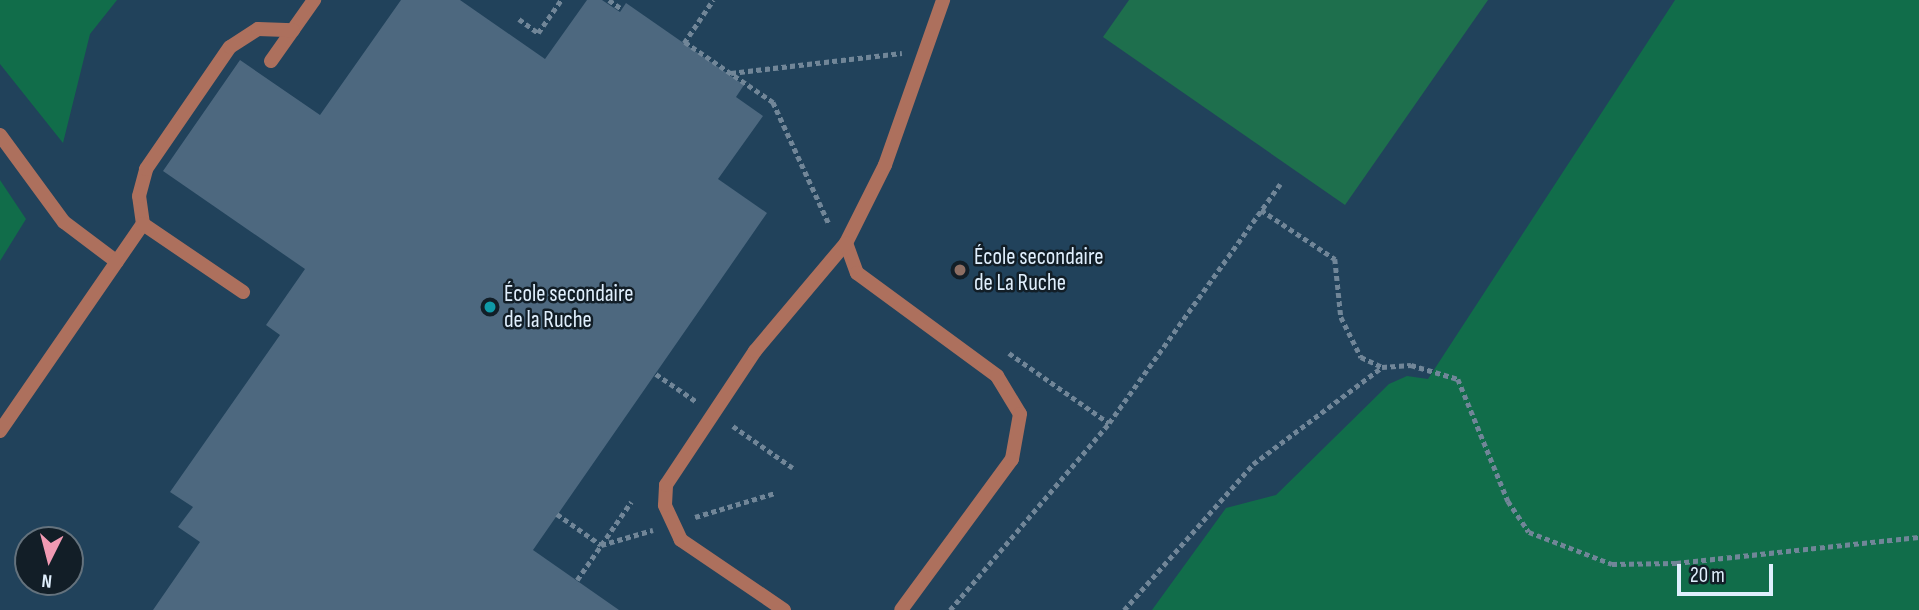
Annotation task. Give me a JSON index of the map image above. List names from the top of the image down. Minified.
{"places":["École secondaire de La Ruche","École secondaire de la Ruche"],"scale_bar":"20 m","north":"bottom"}
